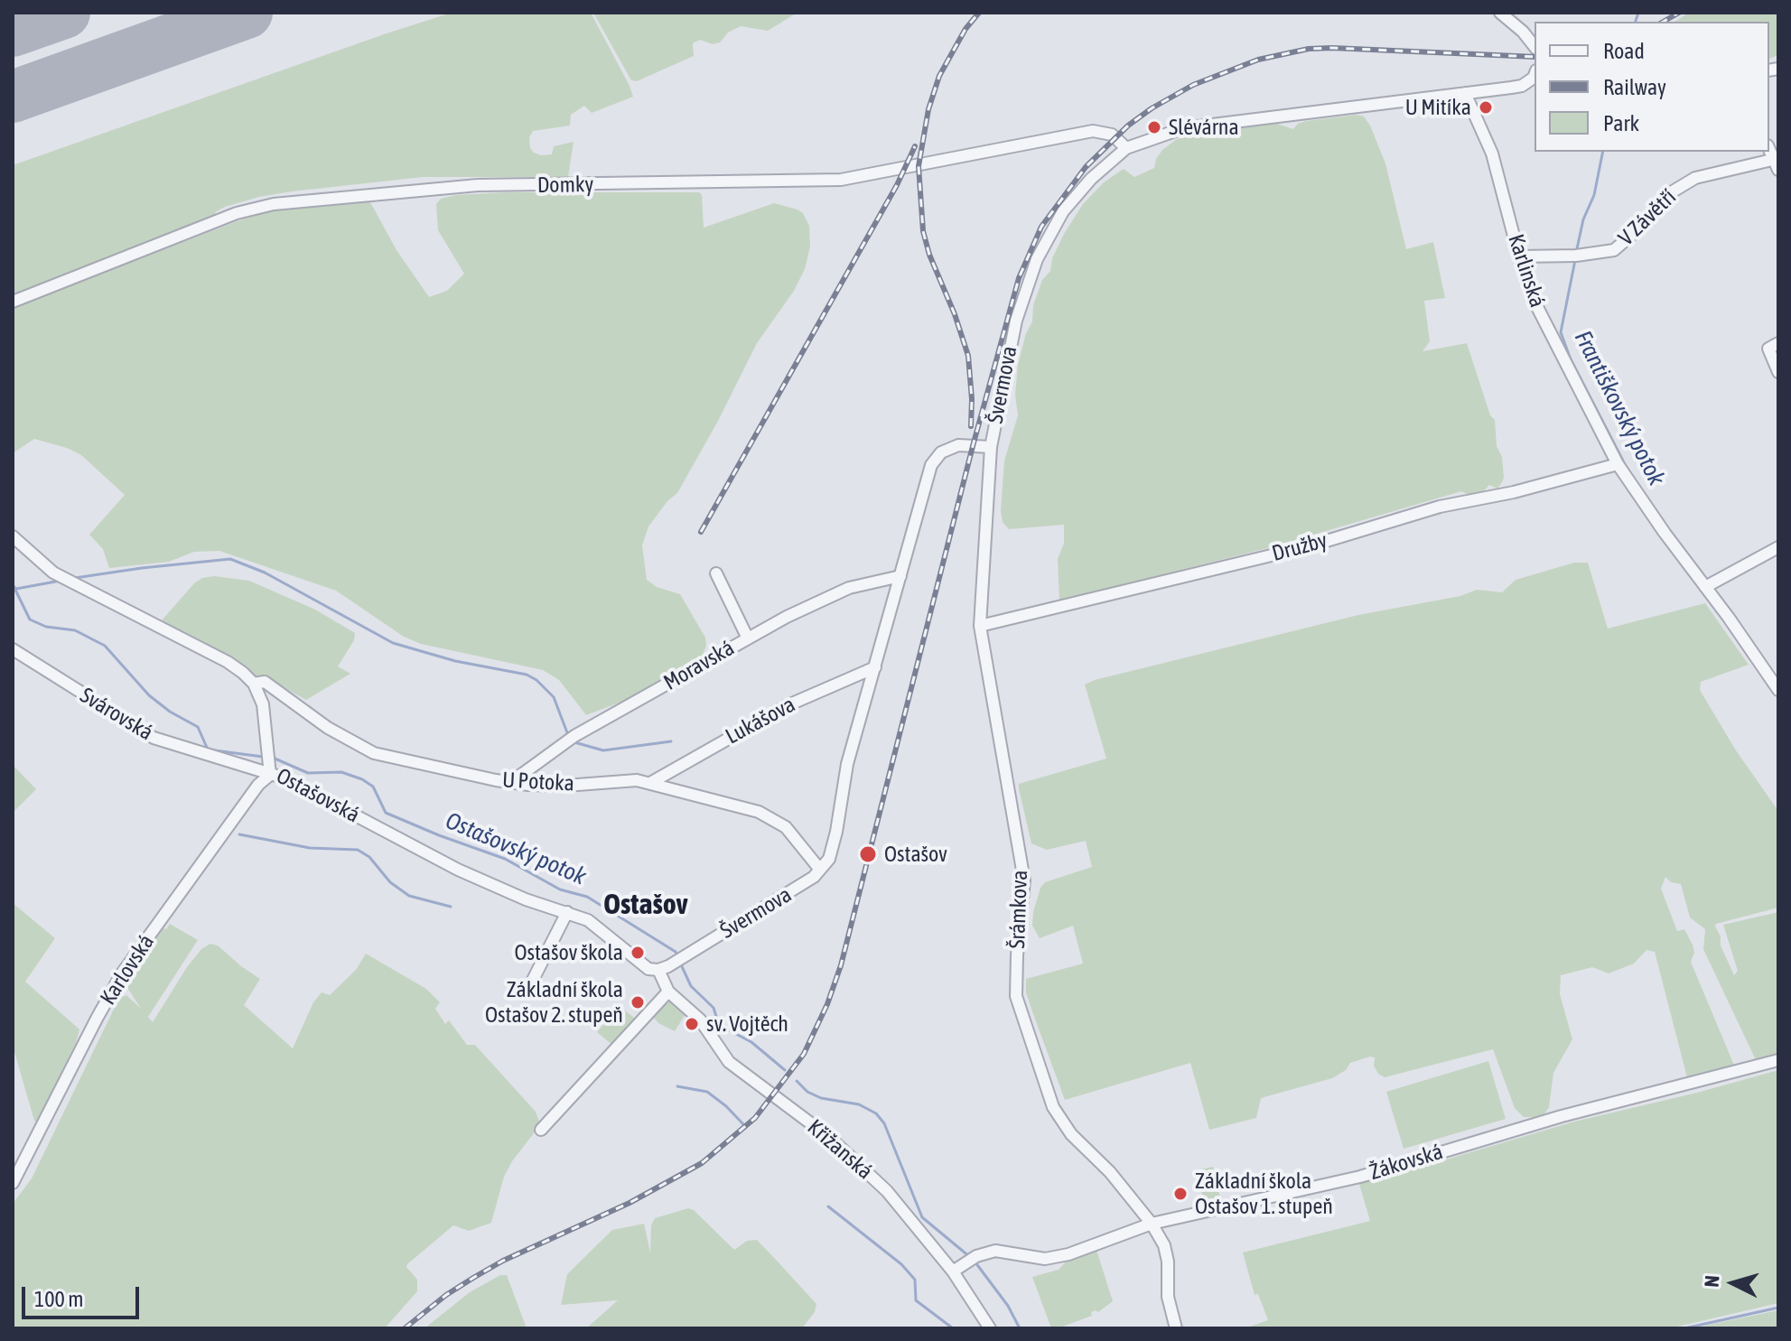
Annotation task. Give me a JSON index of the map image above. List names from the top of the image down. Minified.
{"streets":{"street":["Domky","V Závětří","Karlinská","Švermova","Družby","Moravská","Svárovská","Lukášova","U Potoka","Ostašovská","Šrámkova","Karlovská","Křižanská","Žákovská"]},"crossings":[["Domky","Švermova"],["V Závětří","Karlinská"],["Karlinská","Švermova"],["Karlinská","Družby"],["Švermova","Moravská"],["Švermova","Lukášova"],["Švermova","U Potoka"],["Švermova","Ostašovská"],["Švermova","Šrámkova"],["Švermova","Křižanská"],["Družby","Šrámkova"],["Moravská","U Potoka"],["Svárovská","Ostašovská"],["Svárovská","Karlovská"],["Lukášova","U Potoka"],["U Potoka","Ostašovská"],["Ostašovská","Karlovská"],["Ostašovská","Křižanská"],["Šrámkova","Žákovská"],["Křižanská","Žákovská"]],"districts":["Ostašov"],"water":["Františkovský potok","Ostašovský potok"],"places":["U Mitíka","Slévárna","Ostašov","Ostašov škola","Základní škola Ostašov 2. stupeň","sv. Vojtěch","Základní škola Ostašov 1. stupeň"],"legend":["Road","Railway","Park"],"scale_bar":"100 m","north":"left"}
